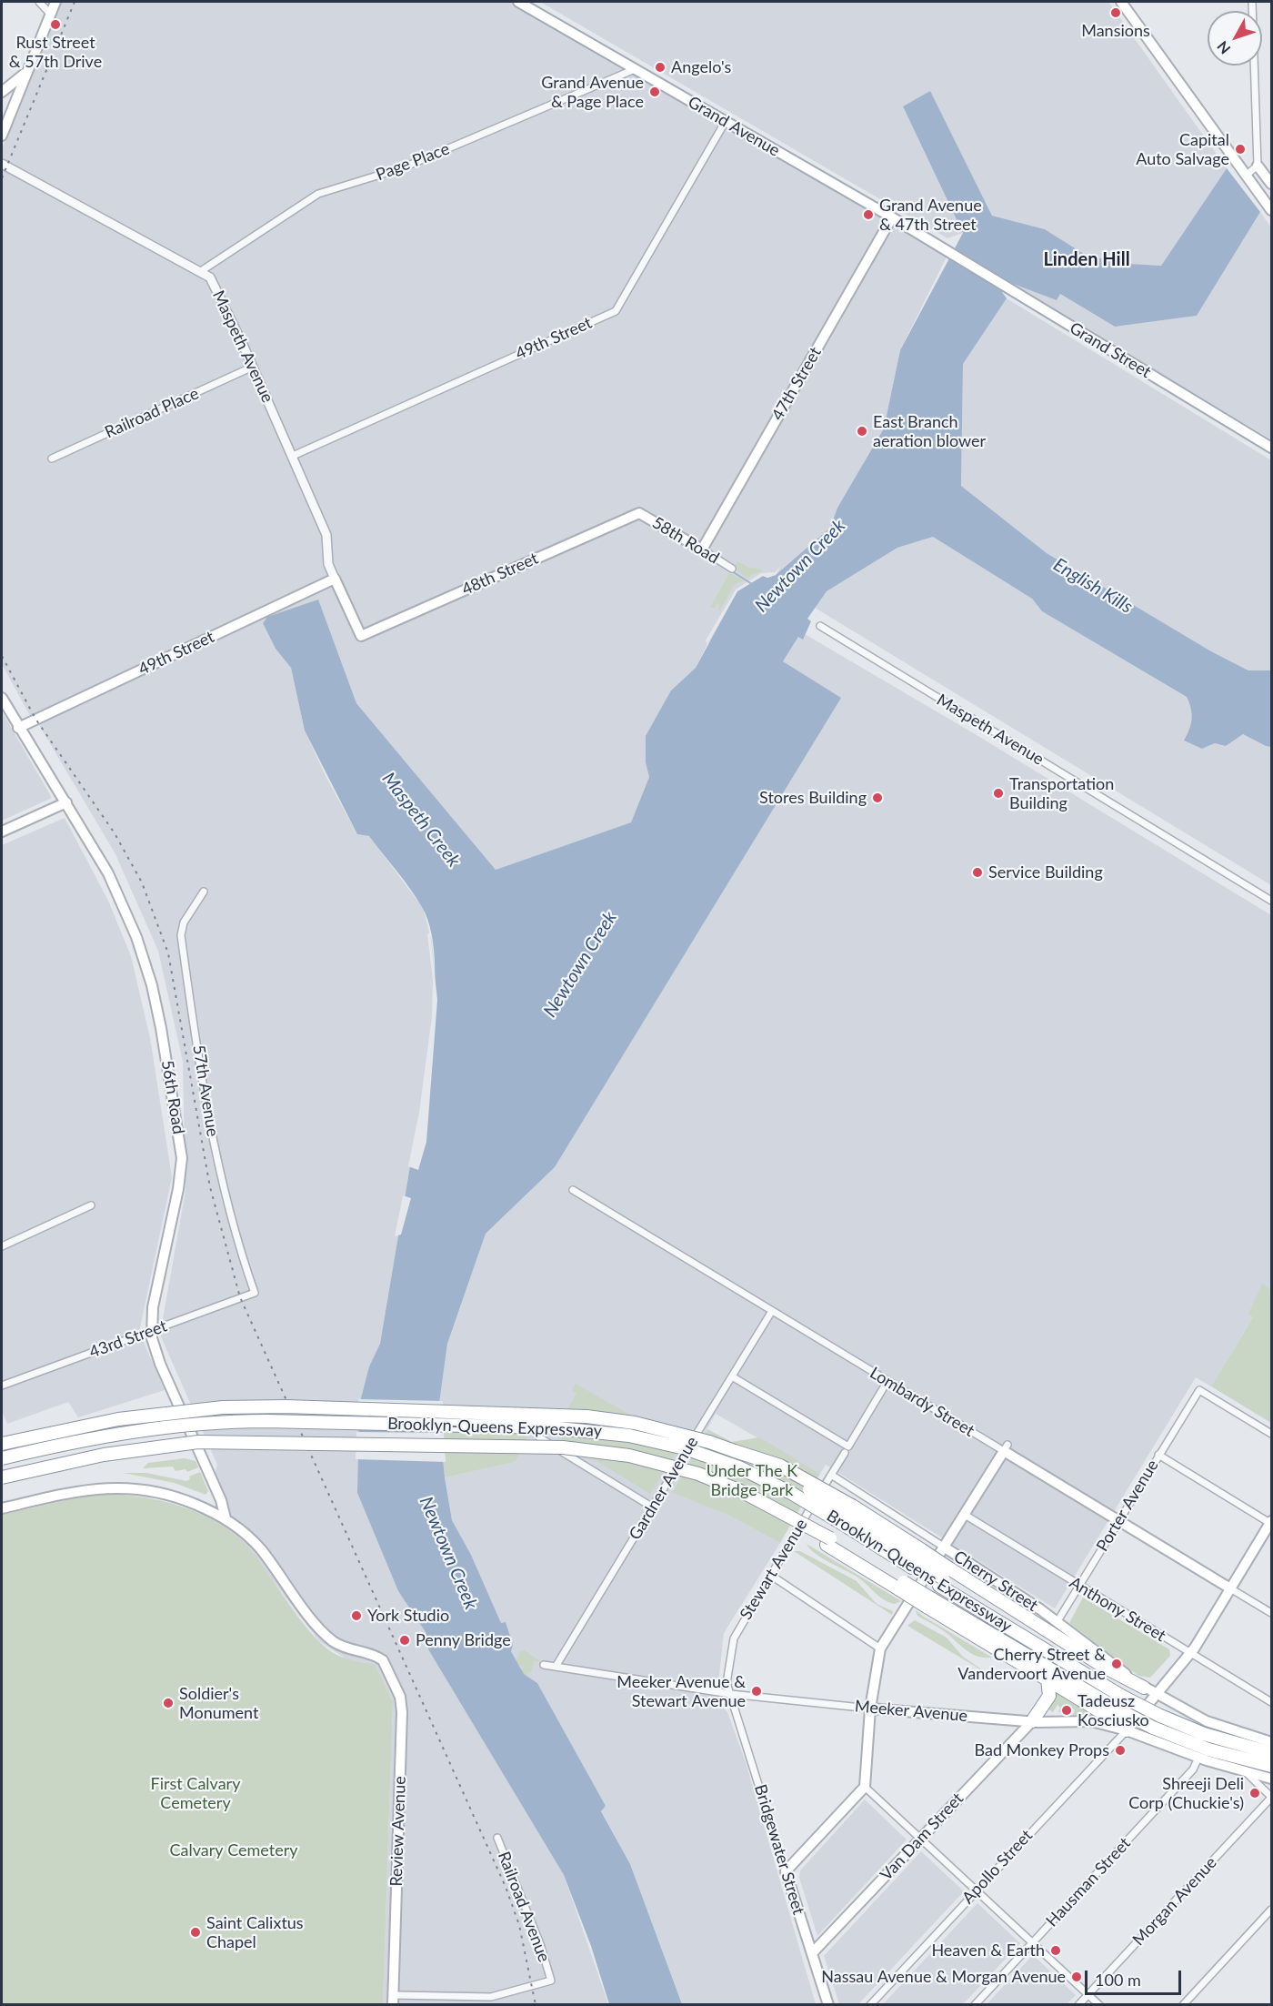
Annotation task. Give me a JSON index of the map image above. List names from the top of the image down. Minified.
{"streets":{"highway":["Brooklyn-Queens Expressway"],"main road":["Grand Avenue","49th Street","Maspeth Avenue","Grand Street","47th Street","58th Road","48th Street","56th Road","Lombardy Street","Cherry Street","Meeker Avenue","Review Avenue","Van Dam Street","Bridgewater Street"],"street":["Page Place","Railroad Place","57th Avenue","43rd Street","Gardner Avenue","Porter Avenue","Stewart Avenue","Anthony Street","Apollo Street","Hausman Street","Morgan Avenue","Railroad Avenue"]},"crossings":[["Grand Avenue","Page Place"],["Grand Avenue","49th Street"],["Grand Avenue","Grand Street"],["Grand Avenue","47th Street"],["Page Place","Maspeth Avenue"],["49th Street","Maspeth Avenue"],["49th Street","56th Road"],["Maspeth Avenue","Railroad Place"],["Maspeth Avenue","48th Street"],["47th Street","58th Road"],["58th Road","48th Street"],["57th Avenue","43rd Street"],["56th Road","43rd Street"],["56th Road","Review Avenue"],["Lombardy Street","Gardner Avenue"],["Lombardy Street","Porter Avenue"],["Lombardy Street","Stewart Avenue"],["Gardner Avenue","Meeker Avenue"],["Porter Avenue","Cherry Street"],["Porter Avenue","Anthony Street"],["Stewart Avenue","Cherry Street"],["Stewart Avenue","Meeker Avenue"],["Stewart Avenue","Bridgewater Street"],["Meeker Avenue","Van Dam Street"],["Meeker Avenue","Bridgewater Street"],["Meeker Avenue","Apollo Street"],["Meeker Avenue","Hausman Street"],["Review Avenue","Railroad Avenue"],["Van Dam Street","Bridgewater Street"]],"districts":["Linden Hill"],"water":["Newtown Creek","English Kills","Maspeth Creek"],"parks":["Under The K Bridge Park","First Calvary Cemetery","Calvary Cemetery"],"places":["Mansions","Rust Street & 57th Drive","Angelo's","Grand Avenue & Page Place","Capital Auto Salvage","Grand Avenue & 47th Street","East Branch aeration blower","Transportation Building","Stores Building","Service Building","York Studio","Penny Bridge","Cherry Street & Vandervoort Avenue","Meeker Avenue & Stewart Avenue","Soldier's Monument","Tadeusz Kosciusko","Bad Monkey Props","Shreeji Deli Corp (Chuckie's)","Saint Calixtus Chapel","Heaven & Earth","Nassau Avenue & Morgan Avenue"],"scale_bar":"100 m","north":"bottom left"}
